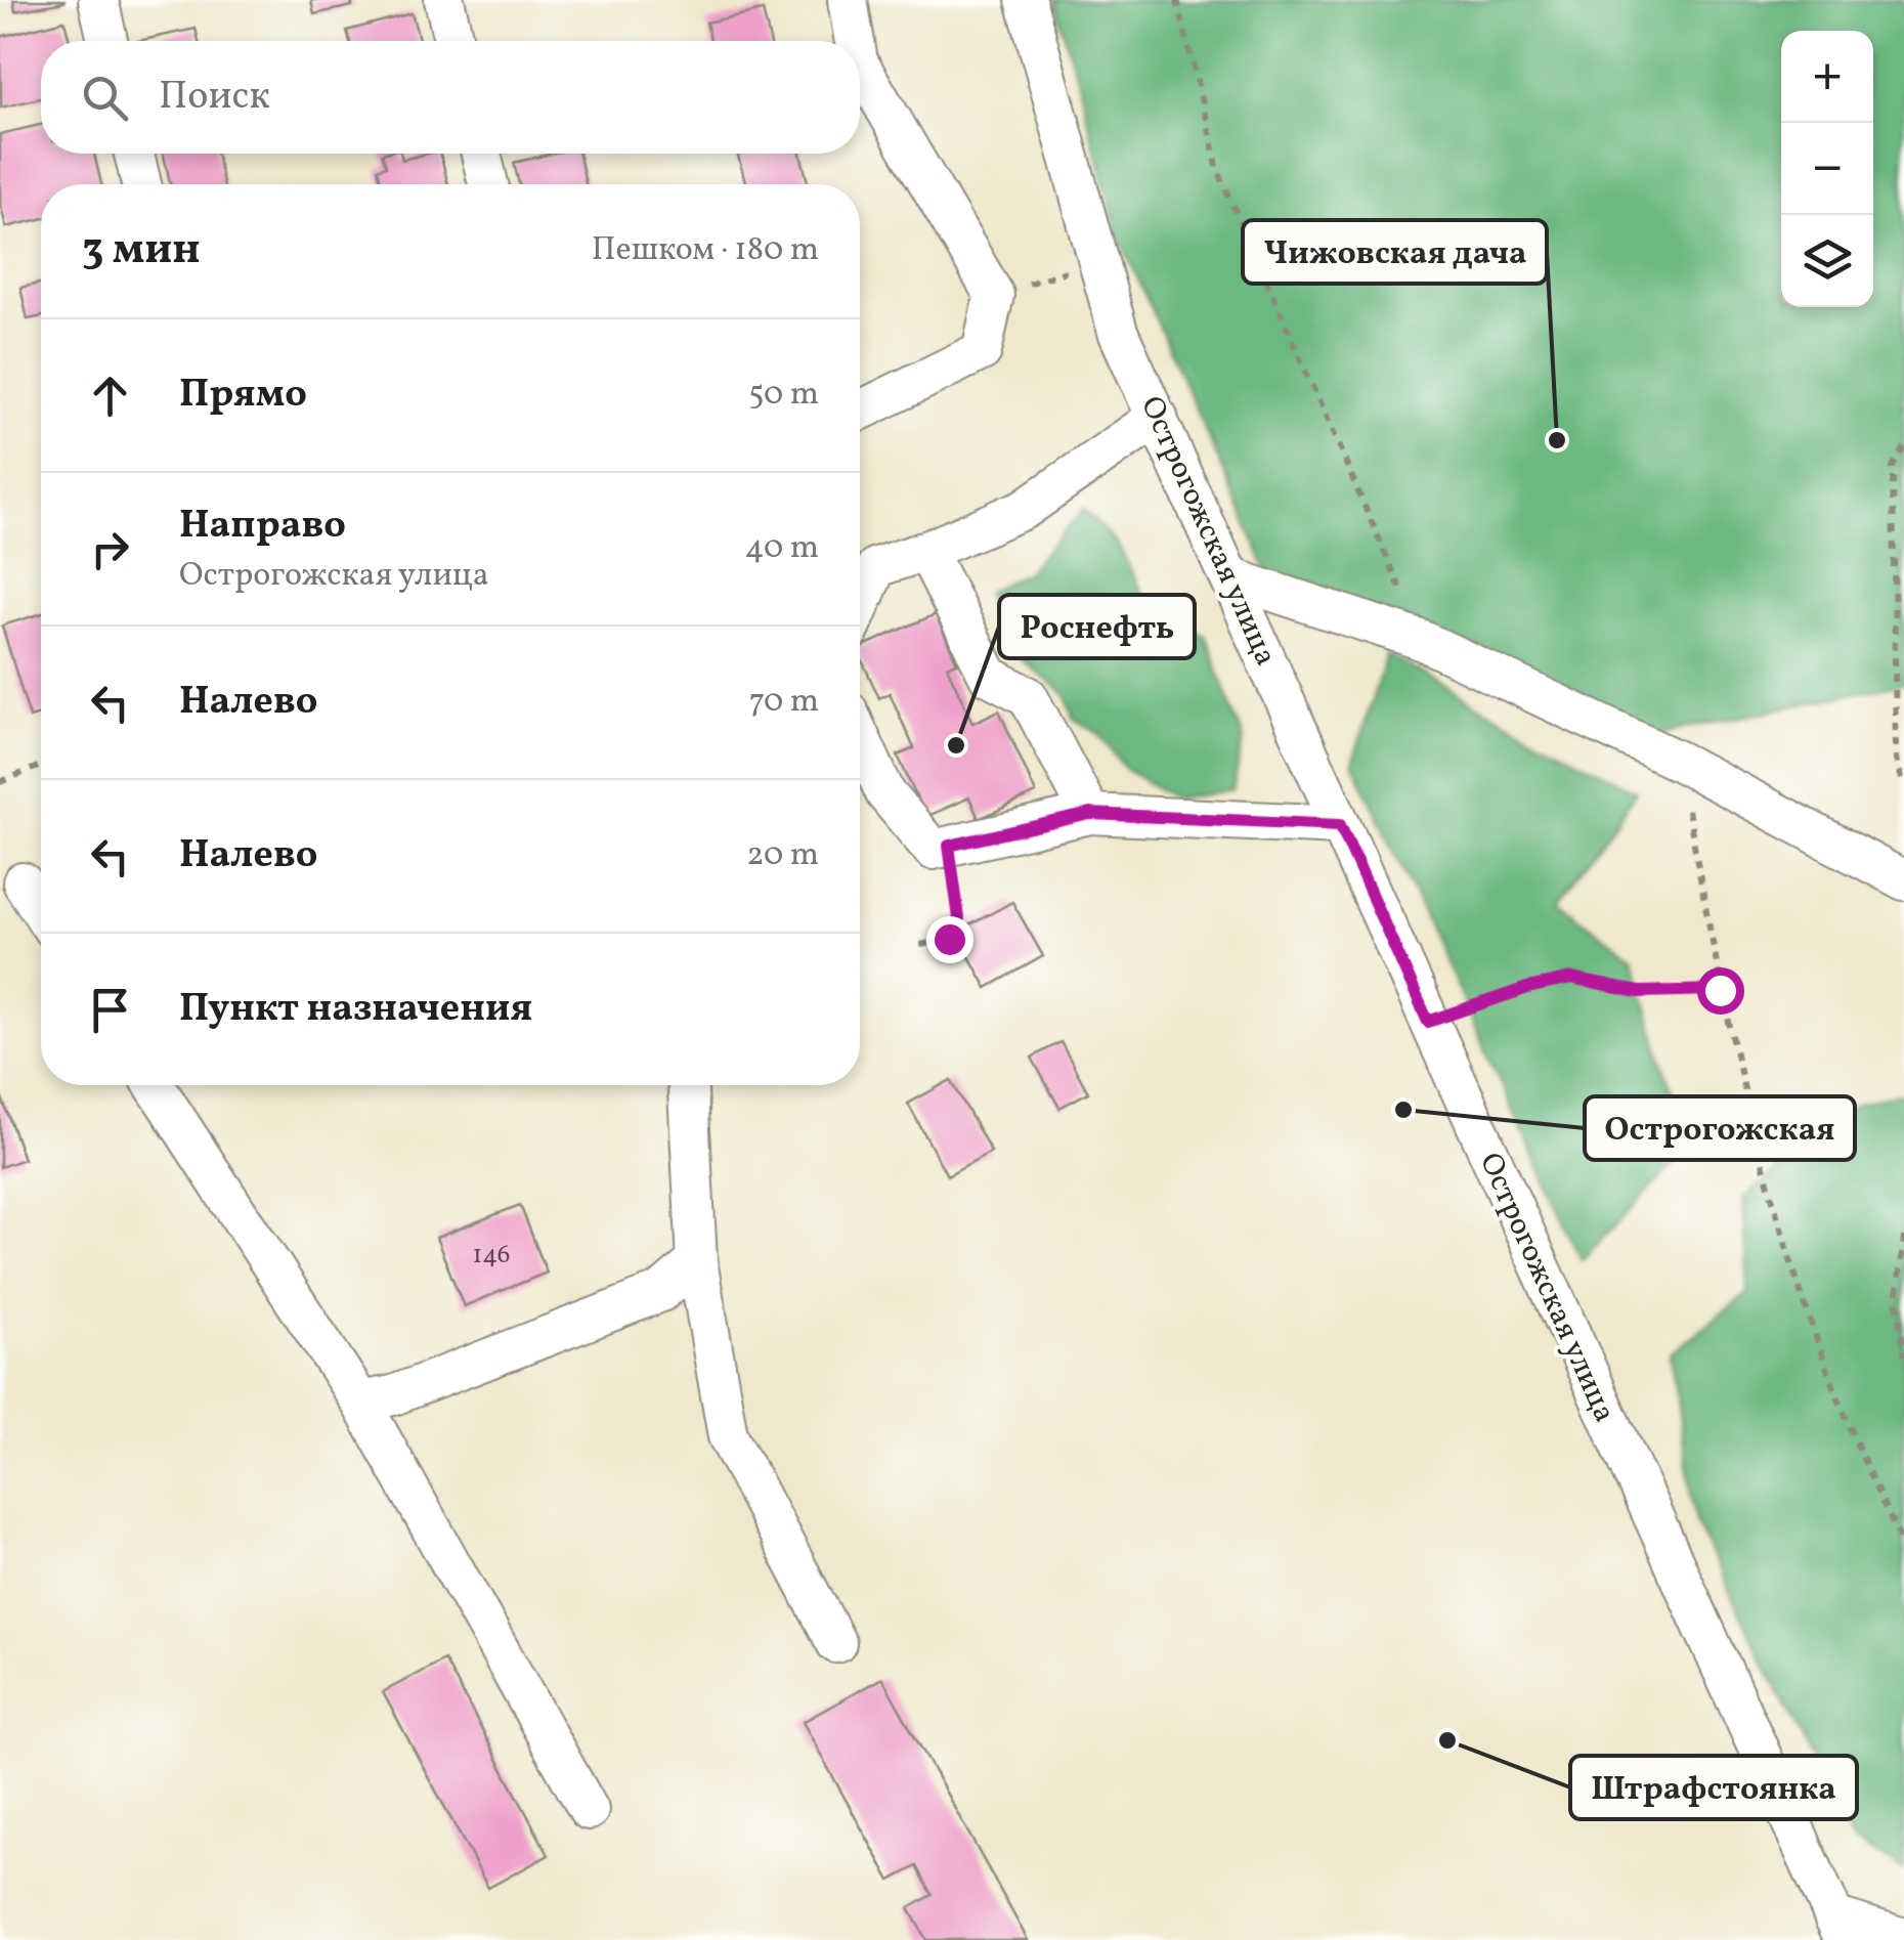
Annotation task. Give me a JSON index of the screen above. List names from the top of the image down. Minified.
{"streets":{"street":["Острогожская улица"]},"places":["Чижовская дача","Роснефть","Острогожская","Штрафстоянка"],"house_numbers":["146"],"page":{"map_buttons":["+","−"],"search":"Поиск","heading":["3 мин","Пешком · 180 m"],"list":[["Прямо","50 m"],["Направо","Острогожская улица","40 m"],["Налево","70 m"],["Налево","20 m"],"Пункт назначения"]}}
